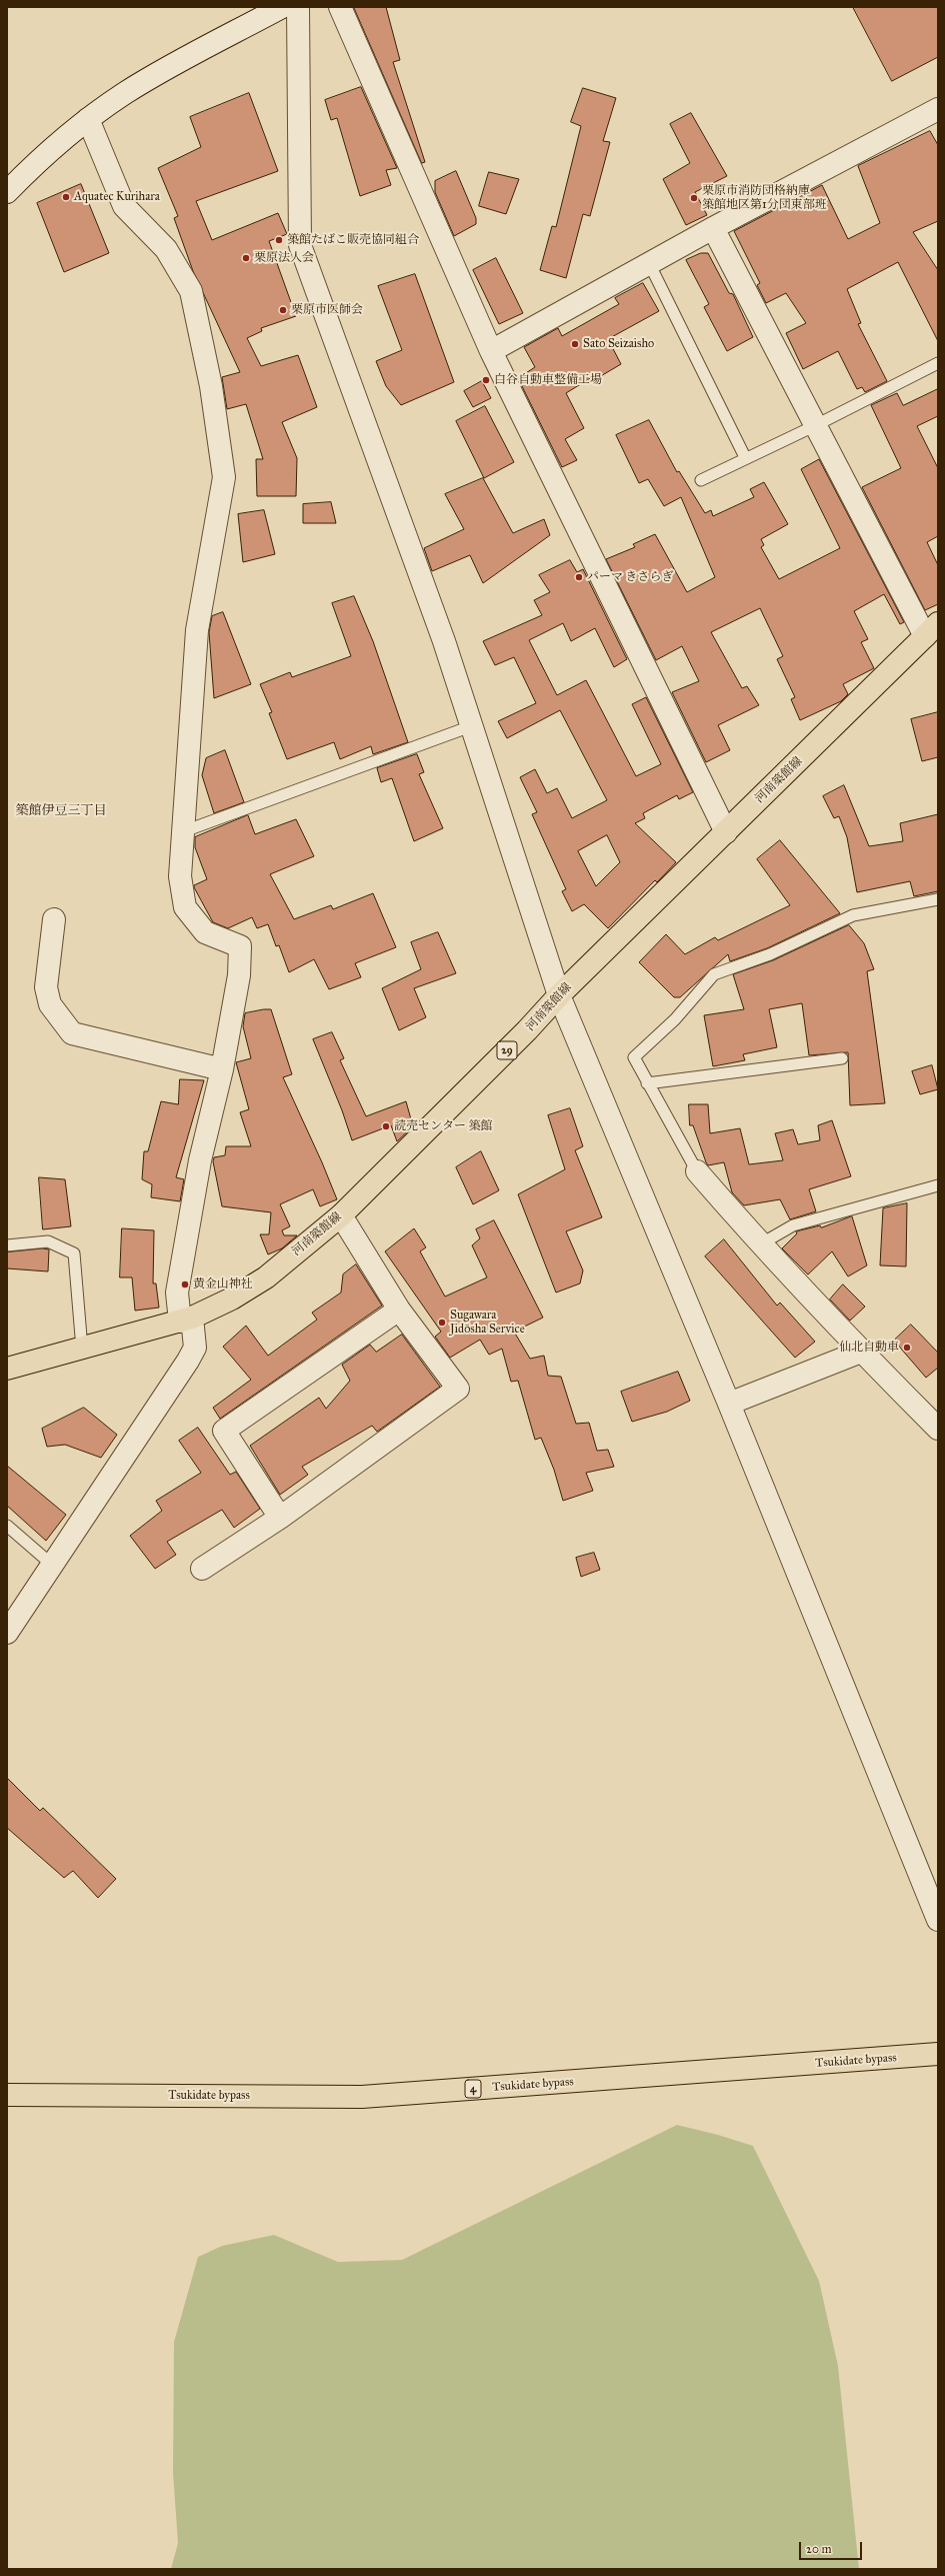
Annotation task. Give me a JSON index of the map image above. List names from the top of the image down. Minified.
{"streets":{"main road":["河南築館線","29","Tsukidate bypass","4"]},"districts":["築館伊豆三丁目"],"places":["Aquatec Kurihara","栗原市消防団格納庫 築館地区第1分団東部班","築館たばこ販売協同組合","栗原法人会","栗原市医師会","Sato Seizaisho","白谷自動車整備工場","パーマ きさらぎ","読売センター 築館","黄金山神社","Sugawara Jidōsha Service","仙北自動車"],"scale_bar":"20 m"}
